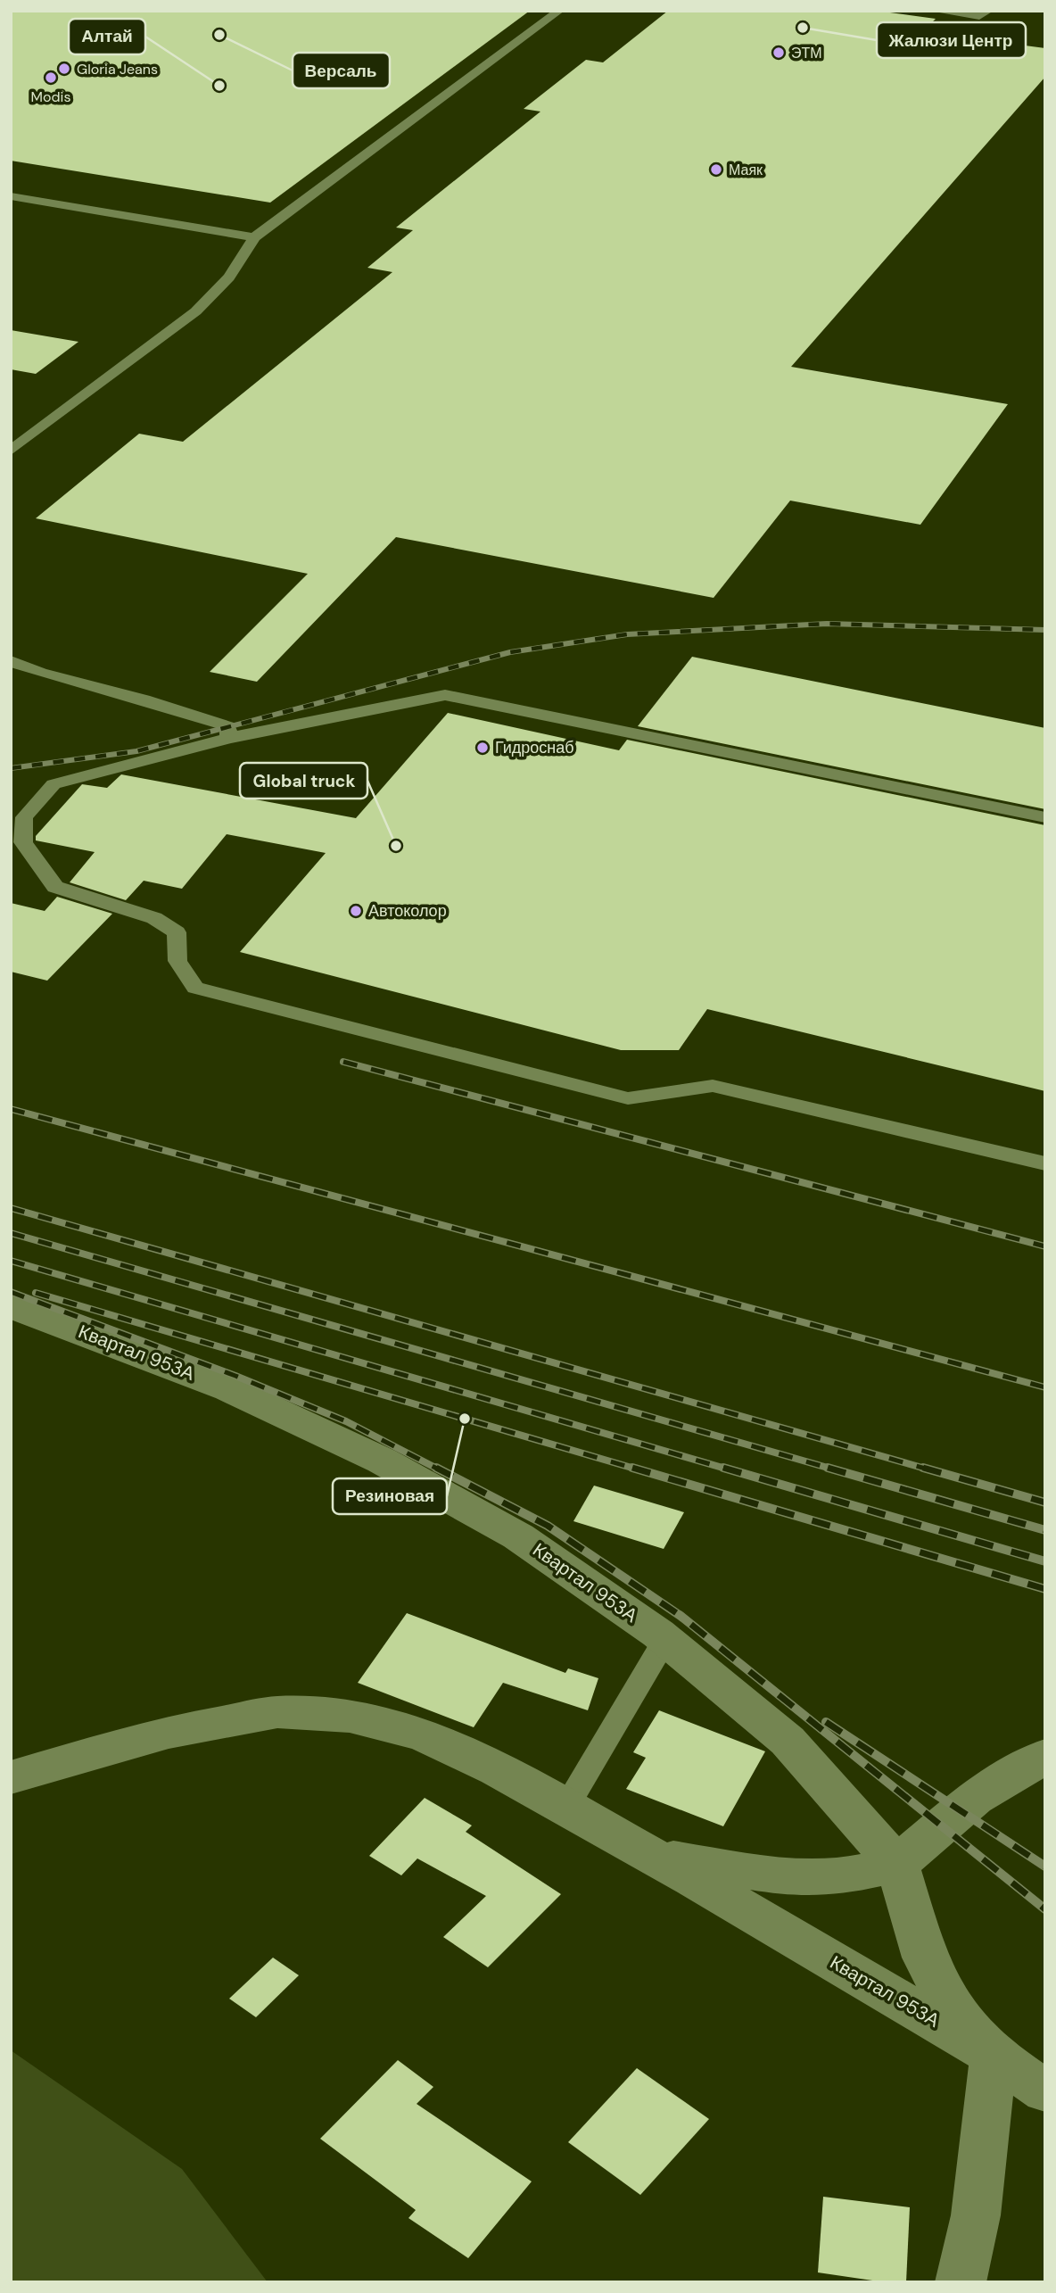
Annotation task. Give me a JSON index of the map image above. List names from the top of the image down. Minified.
{"streets":{"street":["Квартал 953А"]},"places":["Жалюзи Центр","Версаль","ЭТМ","Gloria Jeans","Modis","Алтай","Маяк","Гидроснаб","Global truck","Автоколор","Резиновая"]}
